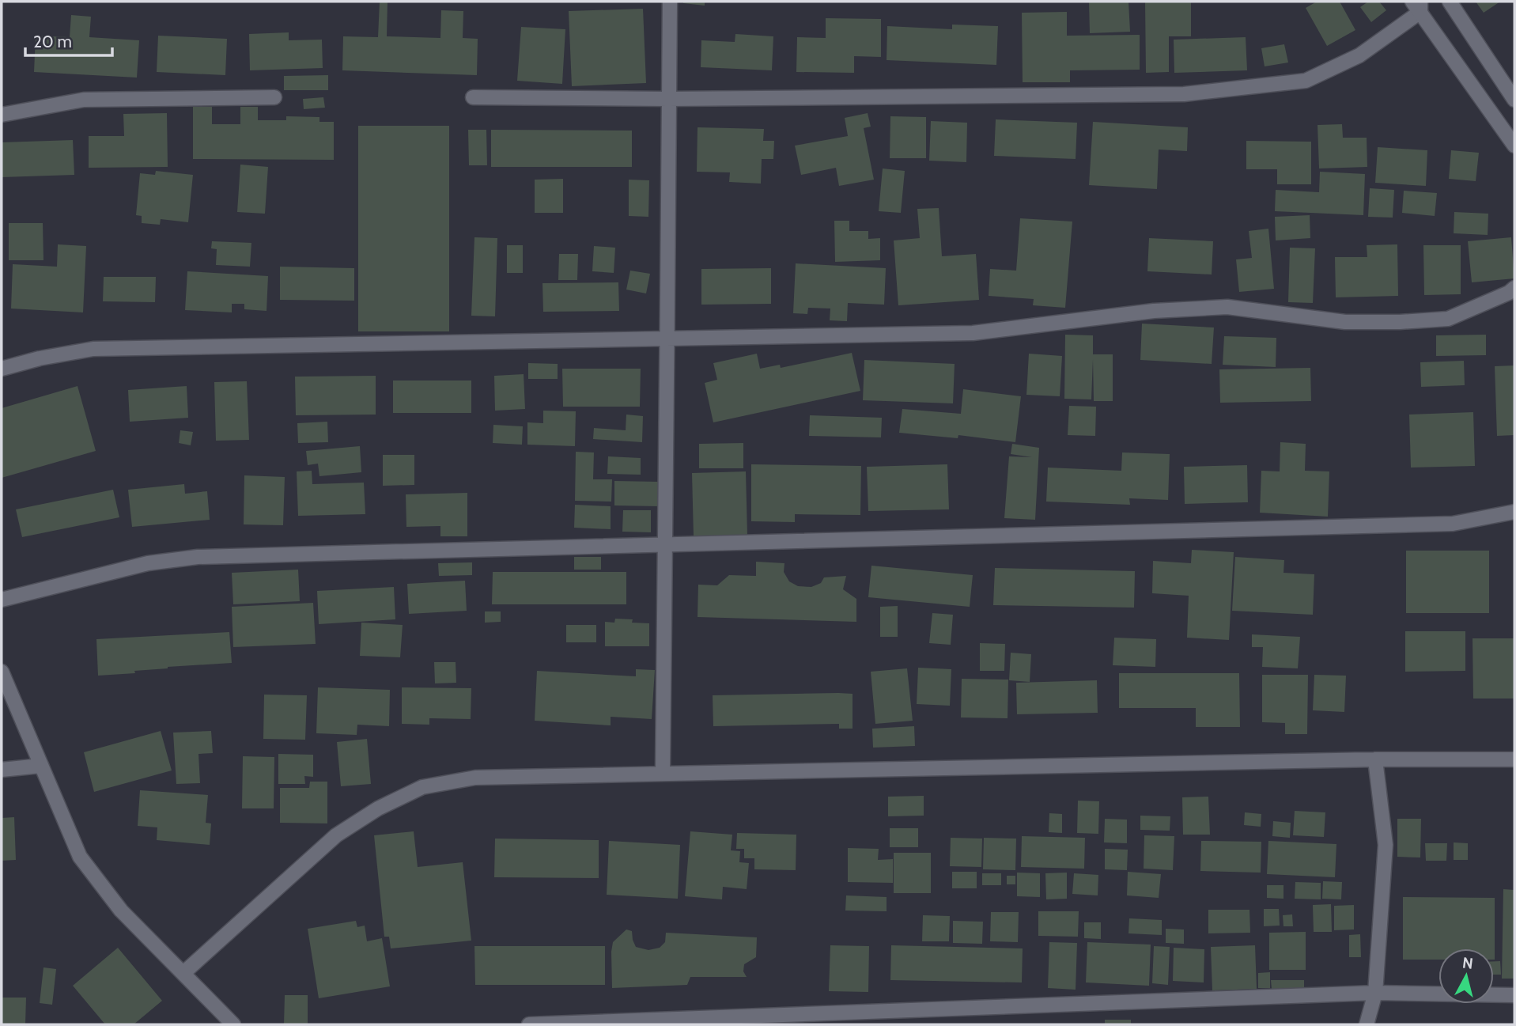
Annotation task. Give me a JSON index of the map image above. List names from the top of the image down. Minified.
{"scale_bar":"20 m","north":"top"}
